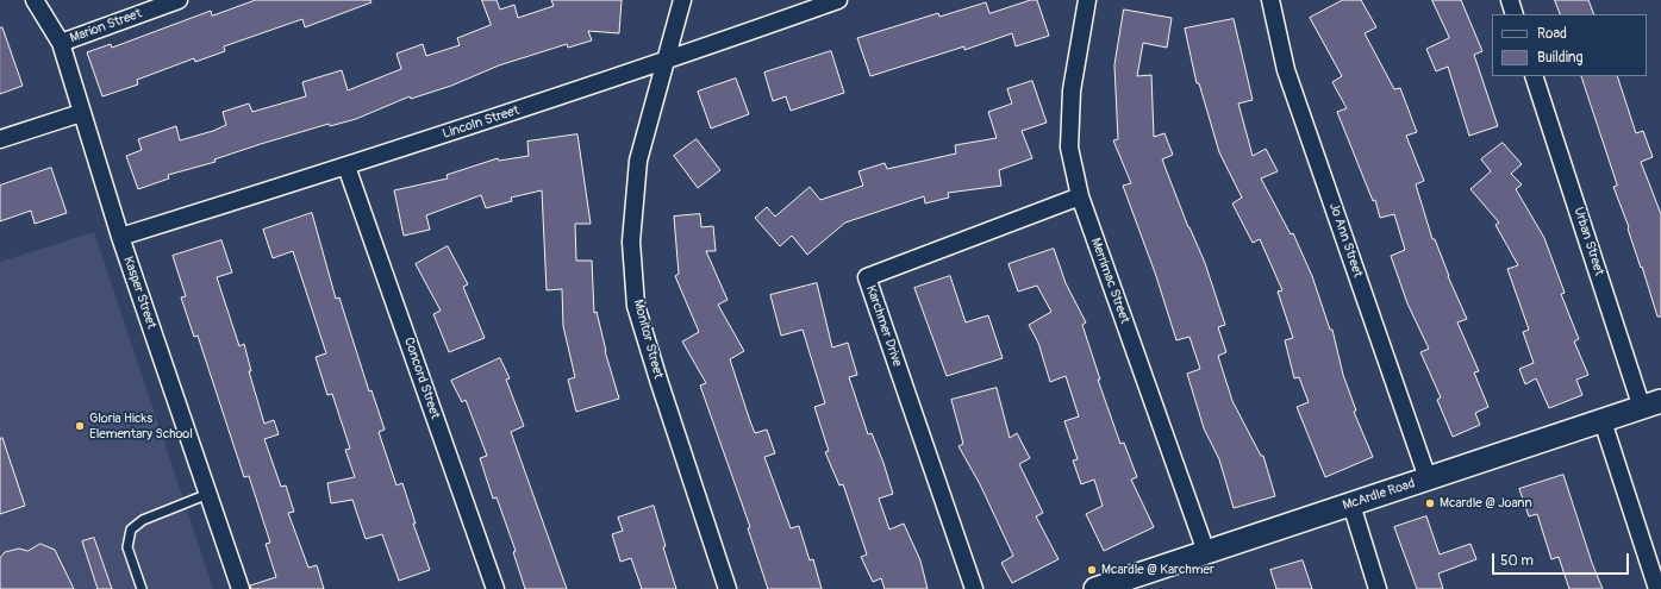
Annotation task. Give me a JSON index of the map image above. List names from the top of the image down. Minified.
{"streets":{"main road":["McArdle Road"],"street":["Marion Street","Lincoln Street","Jo Ann Street","Urban Street","Merrimac Street","Kasper Street","Karchmer Drive","Monitor Street","Concord Street"]},"crossings":[["Marion Street","Kasper Street"],["Lincoln Street","Kasper Street"],["Lincoln Street","Monitor Street"],["Lincoln Street","Concord Street"],["Jo Ann Street","McArdle Road"],["Urban Street","McArdle Road"],["Merrimac Street","Karchmer Drive"],["Merrimac Street","McArdle Road"]],"places":["Gloria Hicks Elementary School","Mcardle @ Joann","Mcardle @ Karchmer"],"legend":["Road","Building"],"scale_bar":"50 m"}
